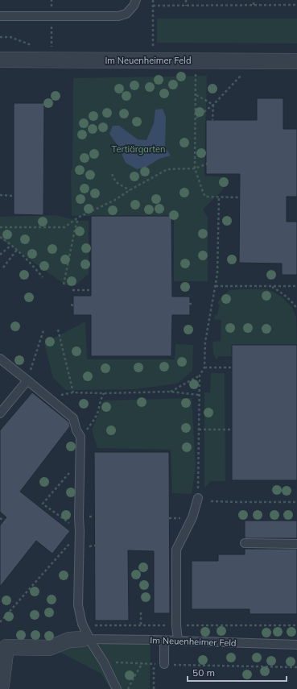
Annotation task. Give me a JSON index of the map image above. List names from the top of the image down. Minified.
{"streets":{"street":["Im Neuenheimer Feld"]},"parks":["Tertiärgarten"],"scale_bar":"50 m"}
